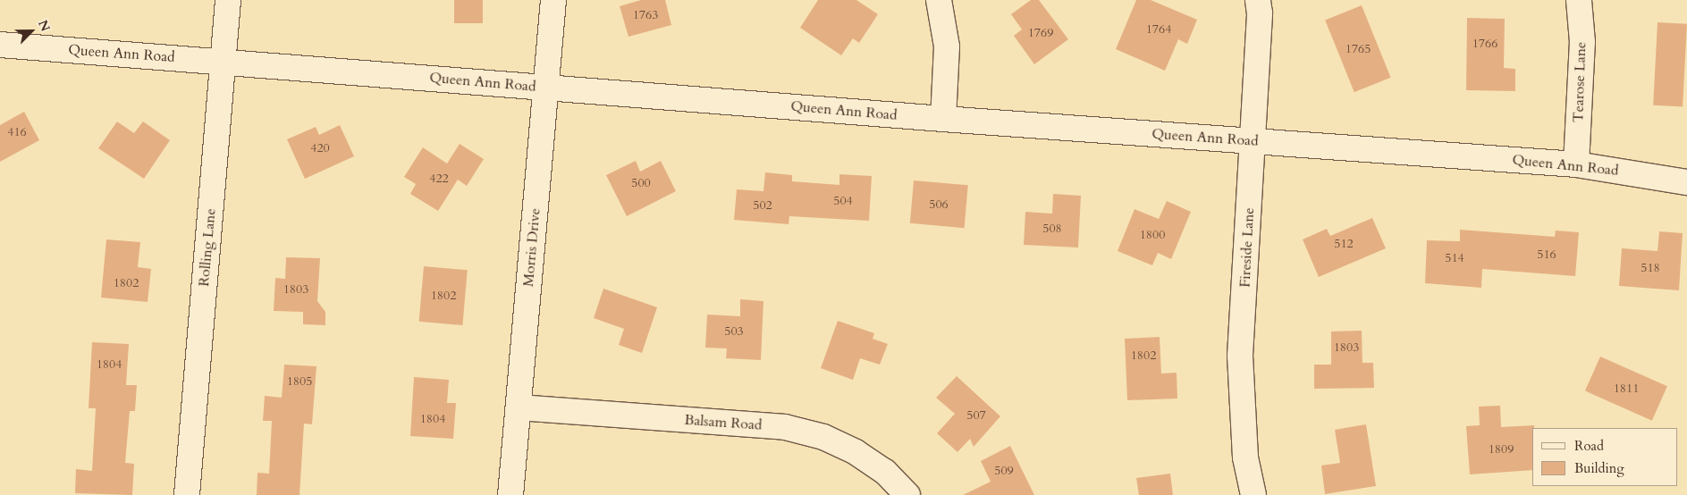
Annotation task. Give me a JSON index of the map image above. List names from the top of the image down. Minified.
{"streets":{"street":["Queen Ann Road","Tearose Lane","Rolling Lane","Morris Drive","Fireside Lane","Balsam Road"]},"crossings":[["Queen Ann Road","Tearose Lane"],["Queen Ann Road","Rolling Lane"],["Queen Ann Road","Morris Drive"],["Queen Ann Road","Fireside Lane"],["Morris Drive","Balsam Road"]],"house_numbers":["1763","1764","1769","1766","1765","416","420","422","500","504","506","502","508","1800","512","516","514","518","1802","1803","1802","503","1803","1802","1804","1805","1811","507","1804","1809","509"],"legend":["Road","Building"],"north":"top right"}
